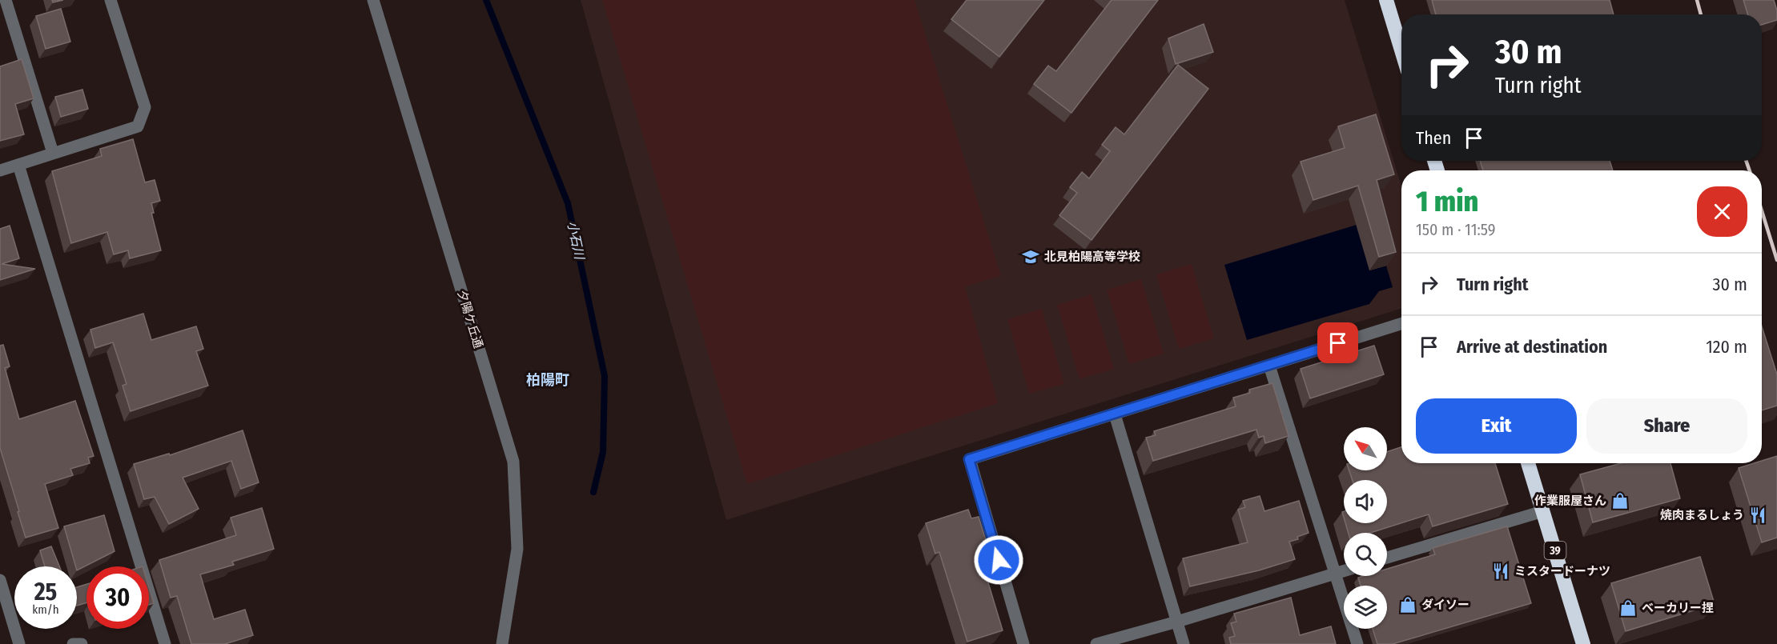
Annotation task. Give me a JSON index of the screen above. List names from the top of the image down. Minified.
{"streets":{"highway":["39"],"street":["夕陽ケ丘通"]},"districts":["柏陽町"],"water":["小石川"],"places":{"school or university":["北見柏陽高等学校"],"shop":["作業服屋さん","ダイソー","ベーカリー捏"],"restaurant":["焼肉まるしょう","ミスタードーナツ"]},"north":"top left","page":{"turn":["30 m","Turn right"],"then":"Then","heading":["1 min","150 m · 11:59"],"list":[{"name":"Turn right","value":"30 m"},{"name":"Arrive at destination","value":"120 m"}],"buttons":["Exit","Share"],"speed":"25 km/h","limit":"30"}}
